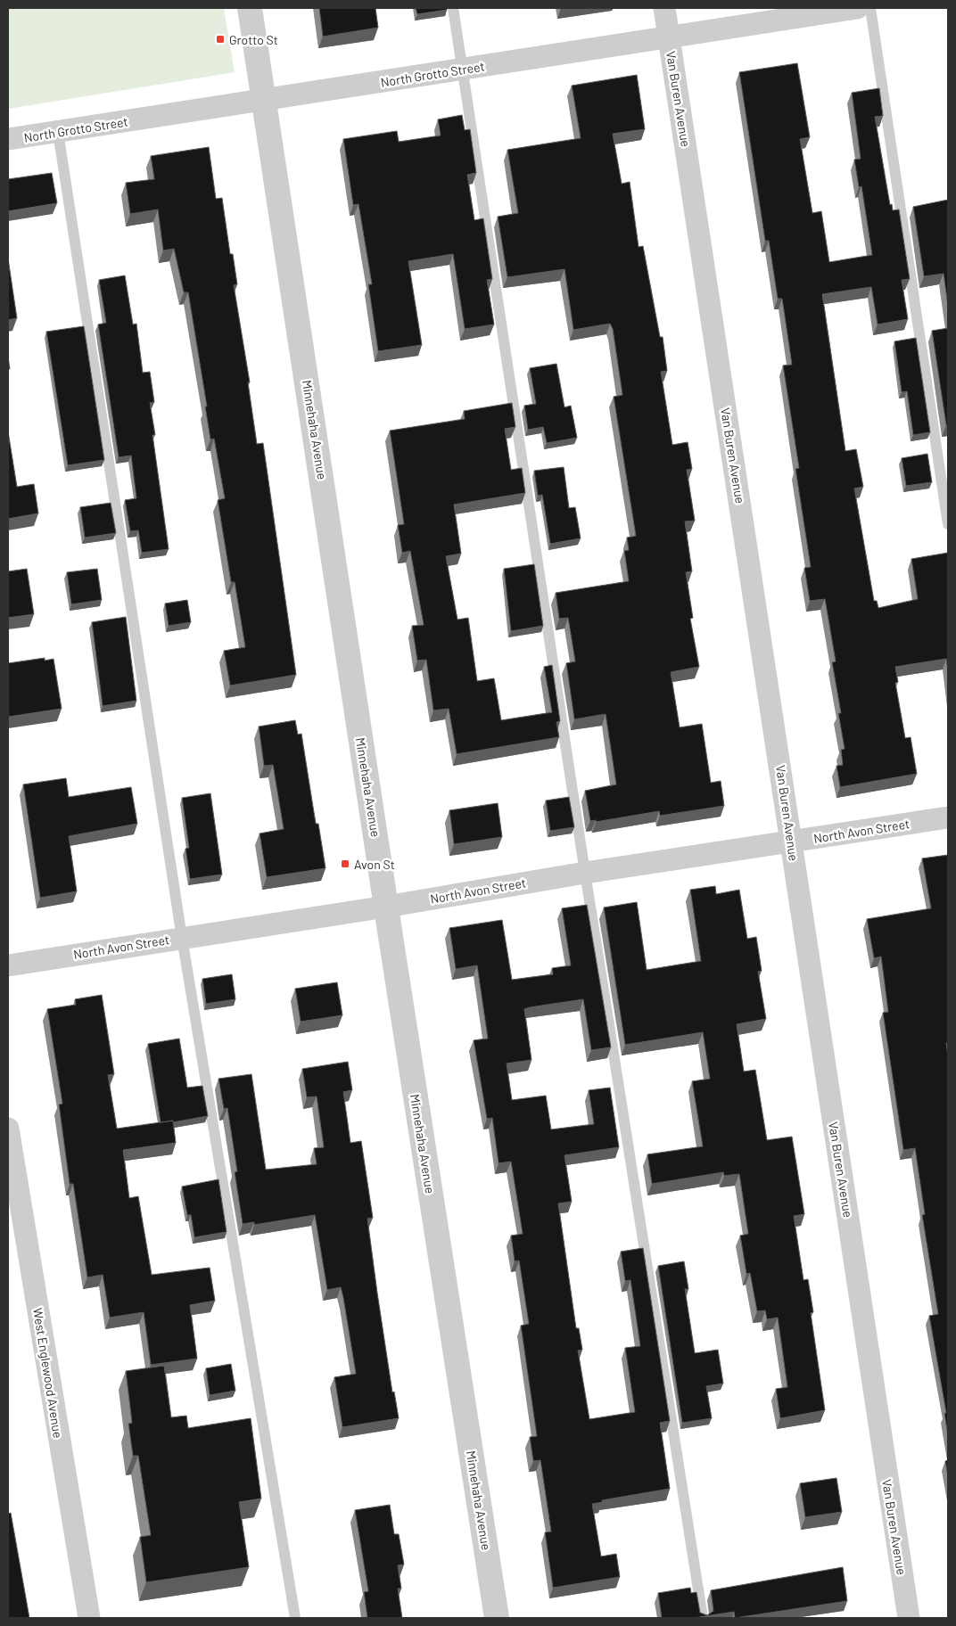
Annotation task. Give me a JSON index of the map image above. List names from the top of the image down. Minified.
{"streets":{"street":["North Grotto Street","Van Buren Avenue","Minnehaha Avenue","North Avon Street","West Englewood Avenue"]},"crossings":[["North Grotto Street","Van Buren Avenue"],["North Grotto Street","Minnehaha Avenue"],["Van Buren Avenue","North Avon Street"],["Minnehaha Avenue","North Avon Street"]],"places":{"transit":["Grotto St","Avon St"]}}
